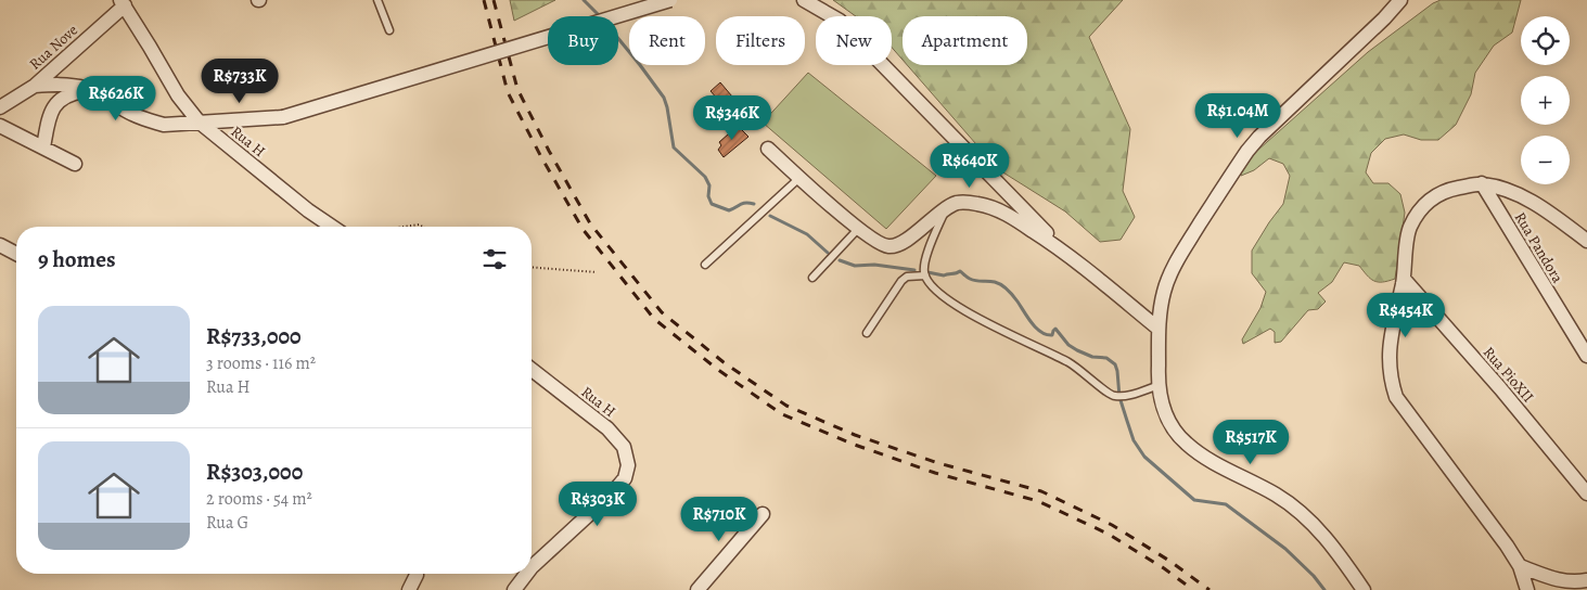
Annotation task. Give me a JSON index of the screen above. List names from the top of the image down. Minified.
{"streets":{"street":["Rua Nove","Rua H","Rua Pandora","Rua PioXII"]},"crossings":[["Rua Nove","Rua H"]],"page":{"map_buttons":["+","−"],"chip":["Buy","Rent","Filters","New","Apartment"],"price":["R$733K","R$626K","R$1.04M","R$346K","R$640K","R$454K","R$517K","R$303K","R$710K"],"heading":"9 homes","list":[{"name":"R$733,000","note":"3 rooms · 116 m² · Rua H"},{"name":"R$303,000","note":"2 rooms · 54 m² · Rua G"}]}}
